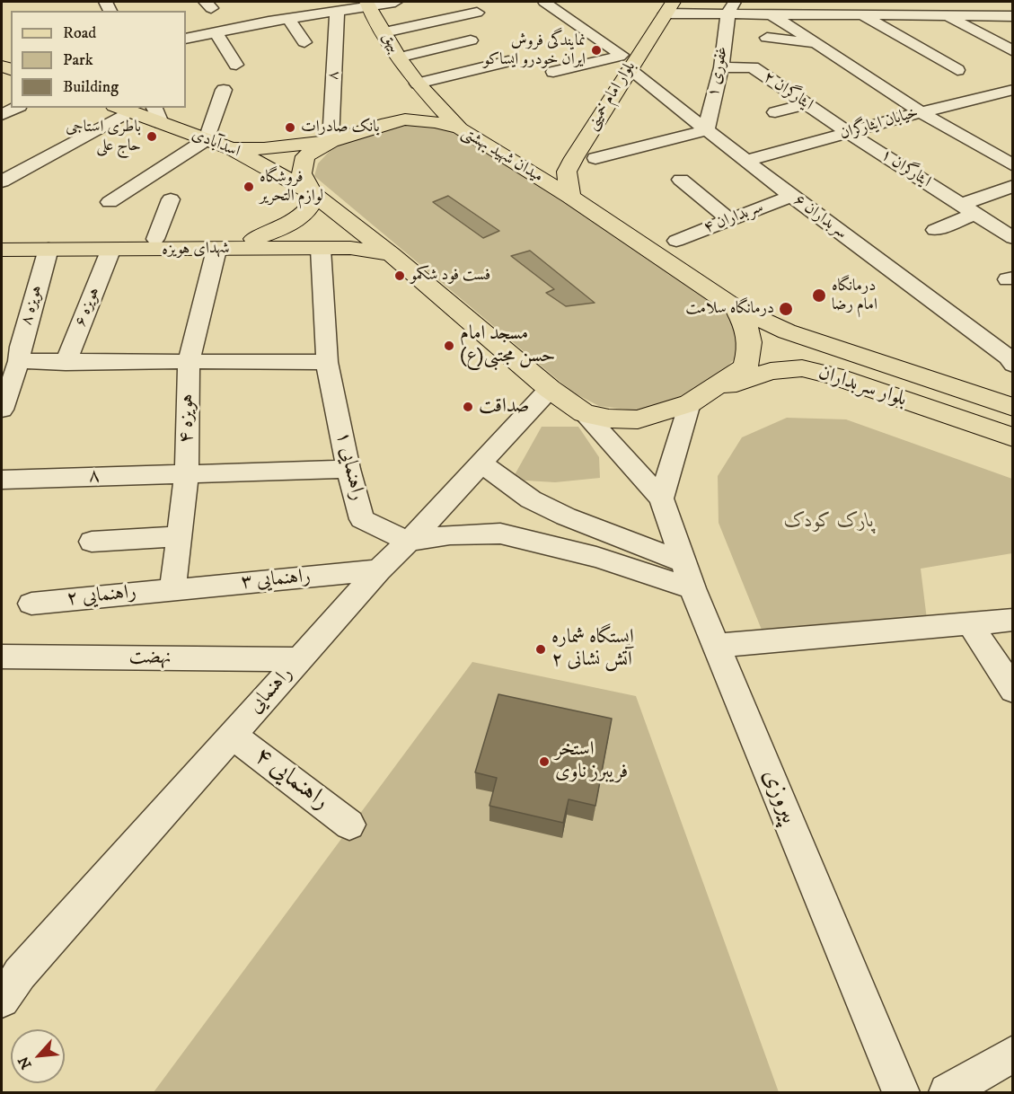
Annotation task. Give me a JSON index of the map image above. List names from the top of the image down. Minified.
{"streets":{"main road":["بیهق","بلوار امام خمینی","اسدآبادی","میدان شهید بهشتی","شهدای هویزه","بلوار سربداران"],"street":["غفوری ۱","۸","ایثارگران ۲","خیابان ایثارگران","ایثارگران ۱","سربداران ۶","سربداران ۴","هویزه ۸","هویزه ۶","هویزه ۴","راهنمایی ۱","راهنمایی ۳","راهنمایی ۲","نهضت","راهنمایی","راهنمایی ۴","پیروزی"]},"crossings":[["بیهق","میدان شهید بهشتی"],["غفوری ۱","ایثارگران ۲"],["غفوری ۱","سربداران ۶"],["۸","میدان شهید بهشتی"],["۸","هویزه ۴"],["۸","راهنمایی ۱"],["ایثارگران ۲","خیابان ایثارگران"],["ایثارگران ۲","ایثارگران ۱"],["بلوار امام خمینی","میدان شهید بهشتی"],["بلوار امام خمینی","سربداران ۶"],["خیابان ایثارگران","ایثارگران ۱"],["خیابان ایثارگران","سربداران ۶"],["اسدآبادی","میدان شهید بهشتی"],["میدان شهید بهشتی","شهدای هویزه"],["میدان شهید بهشتی","بلوار سربداران"],["میدان شهید بهشتی","راهنمایی ۱"],["میدان شهید بهشتی","راهنمایی"],["سربداران ۶","سربداران ۴"],["شهدای هویزه","هویزه ۸"],["شهدای هویزه","هویزه ۶"],["شهدای هویزه","هویزه ۴"],["شهدای هویزه","راهنمایی ۱"],["هویزه ۴","راهنمایی ۳"],["هویزه ۴","راهنمایی ۲"],["راهنمایی ۱","راهنمایی"],["راهنمایی ۳","راهنمایی ۲"],["راهنمایی ۳","راهنمایی"],["نهضت","راهنمایی"],["راهنمایی","راهنمایی ۴"]],"parks":["پارک کودک"],"places":["نمایندگی فروش ایران خودرو ایساکو","بانک صادرات","باطری استاجی حاج علی","فروشگاه لوازم التحریر","فست فود شکمو","درمانگاه امام رضا","درمانگاه سلامت","مسجد امام حسن مجتبی(ع)","صداقت","ایستگاه شماره ۲ آتش نشانی","استخر فریبرز ناوی"],"legend":["Road","Park","Building"],"north":"bottom left"}
